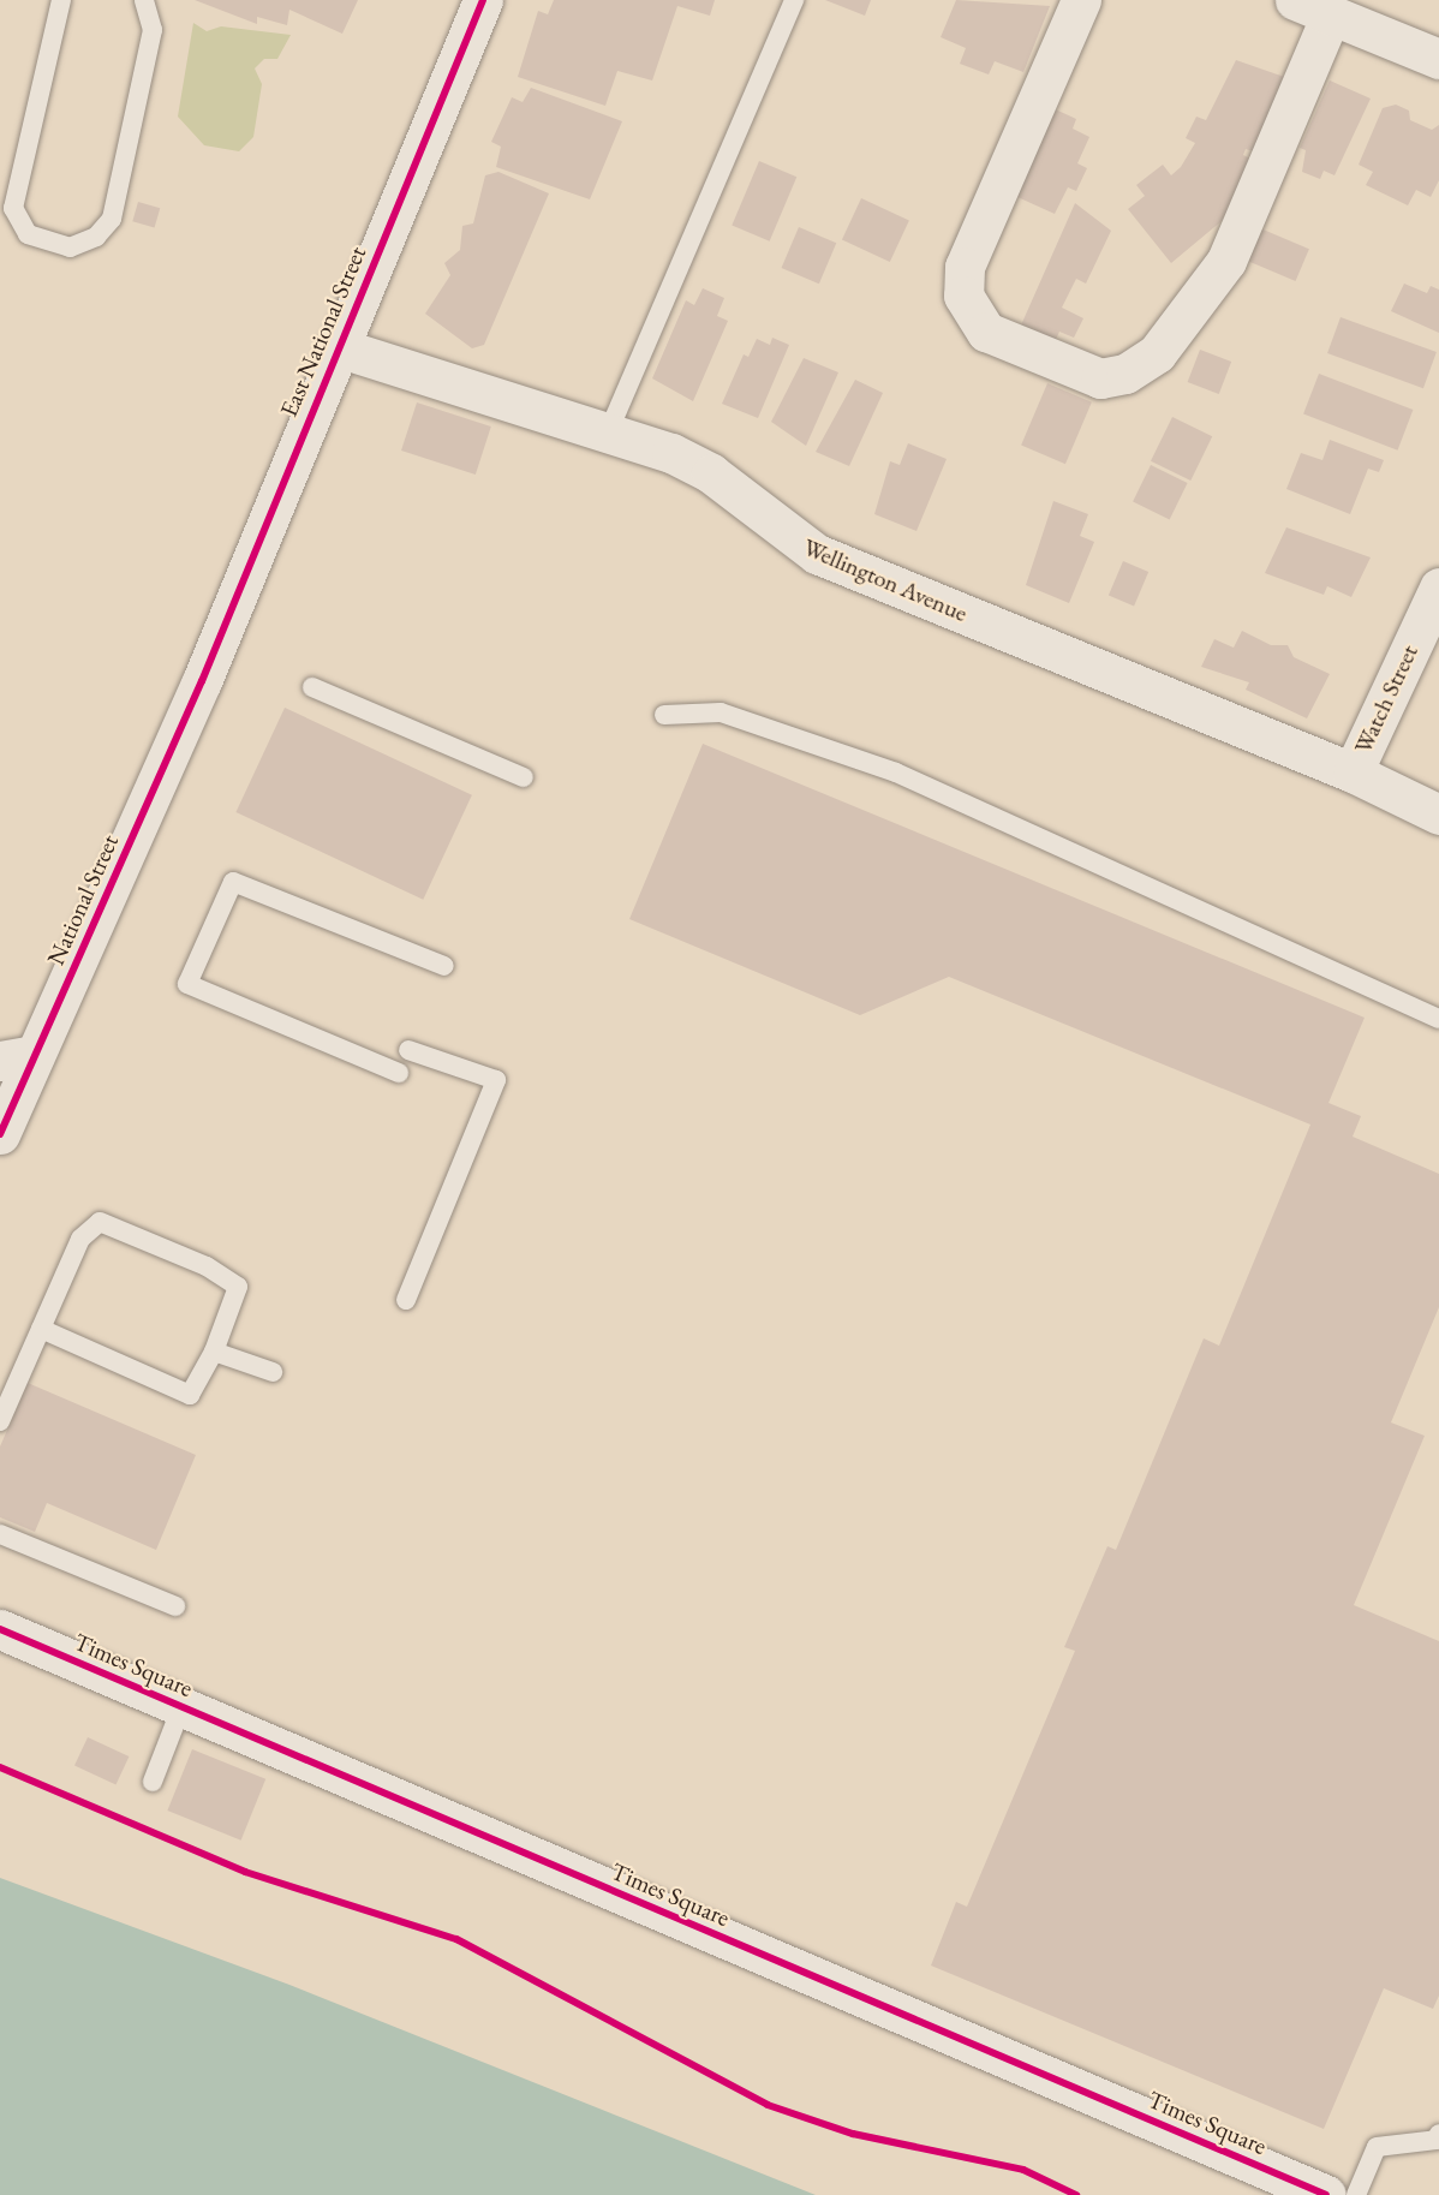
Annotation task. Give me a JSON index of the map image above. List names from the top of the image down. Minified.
{"streets":{"street":["East National Street","Wellington Avenue","Watch Street","National Street","Times Square"]},"crossings":[["East National Street","Wellington Avenue"],["East National Street","National Street"],["Wellington Avenue","Watch Street"]]}
